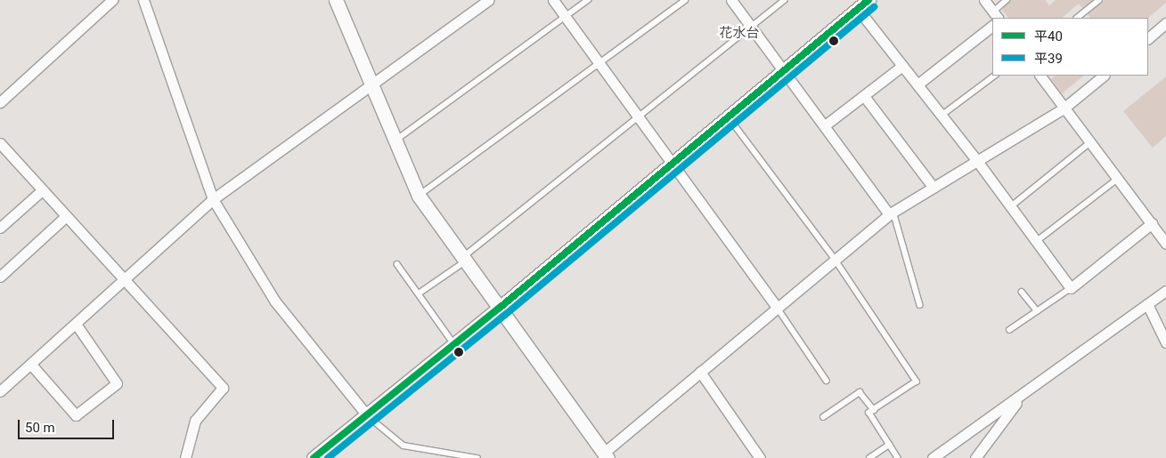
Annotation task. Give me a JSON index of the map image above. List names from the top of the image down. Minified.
{"districts":["花水台"],"lines":["transit line 平40","transit line 平39"],"legend":["平40","平39"],"scale_bar":"50 m"}
